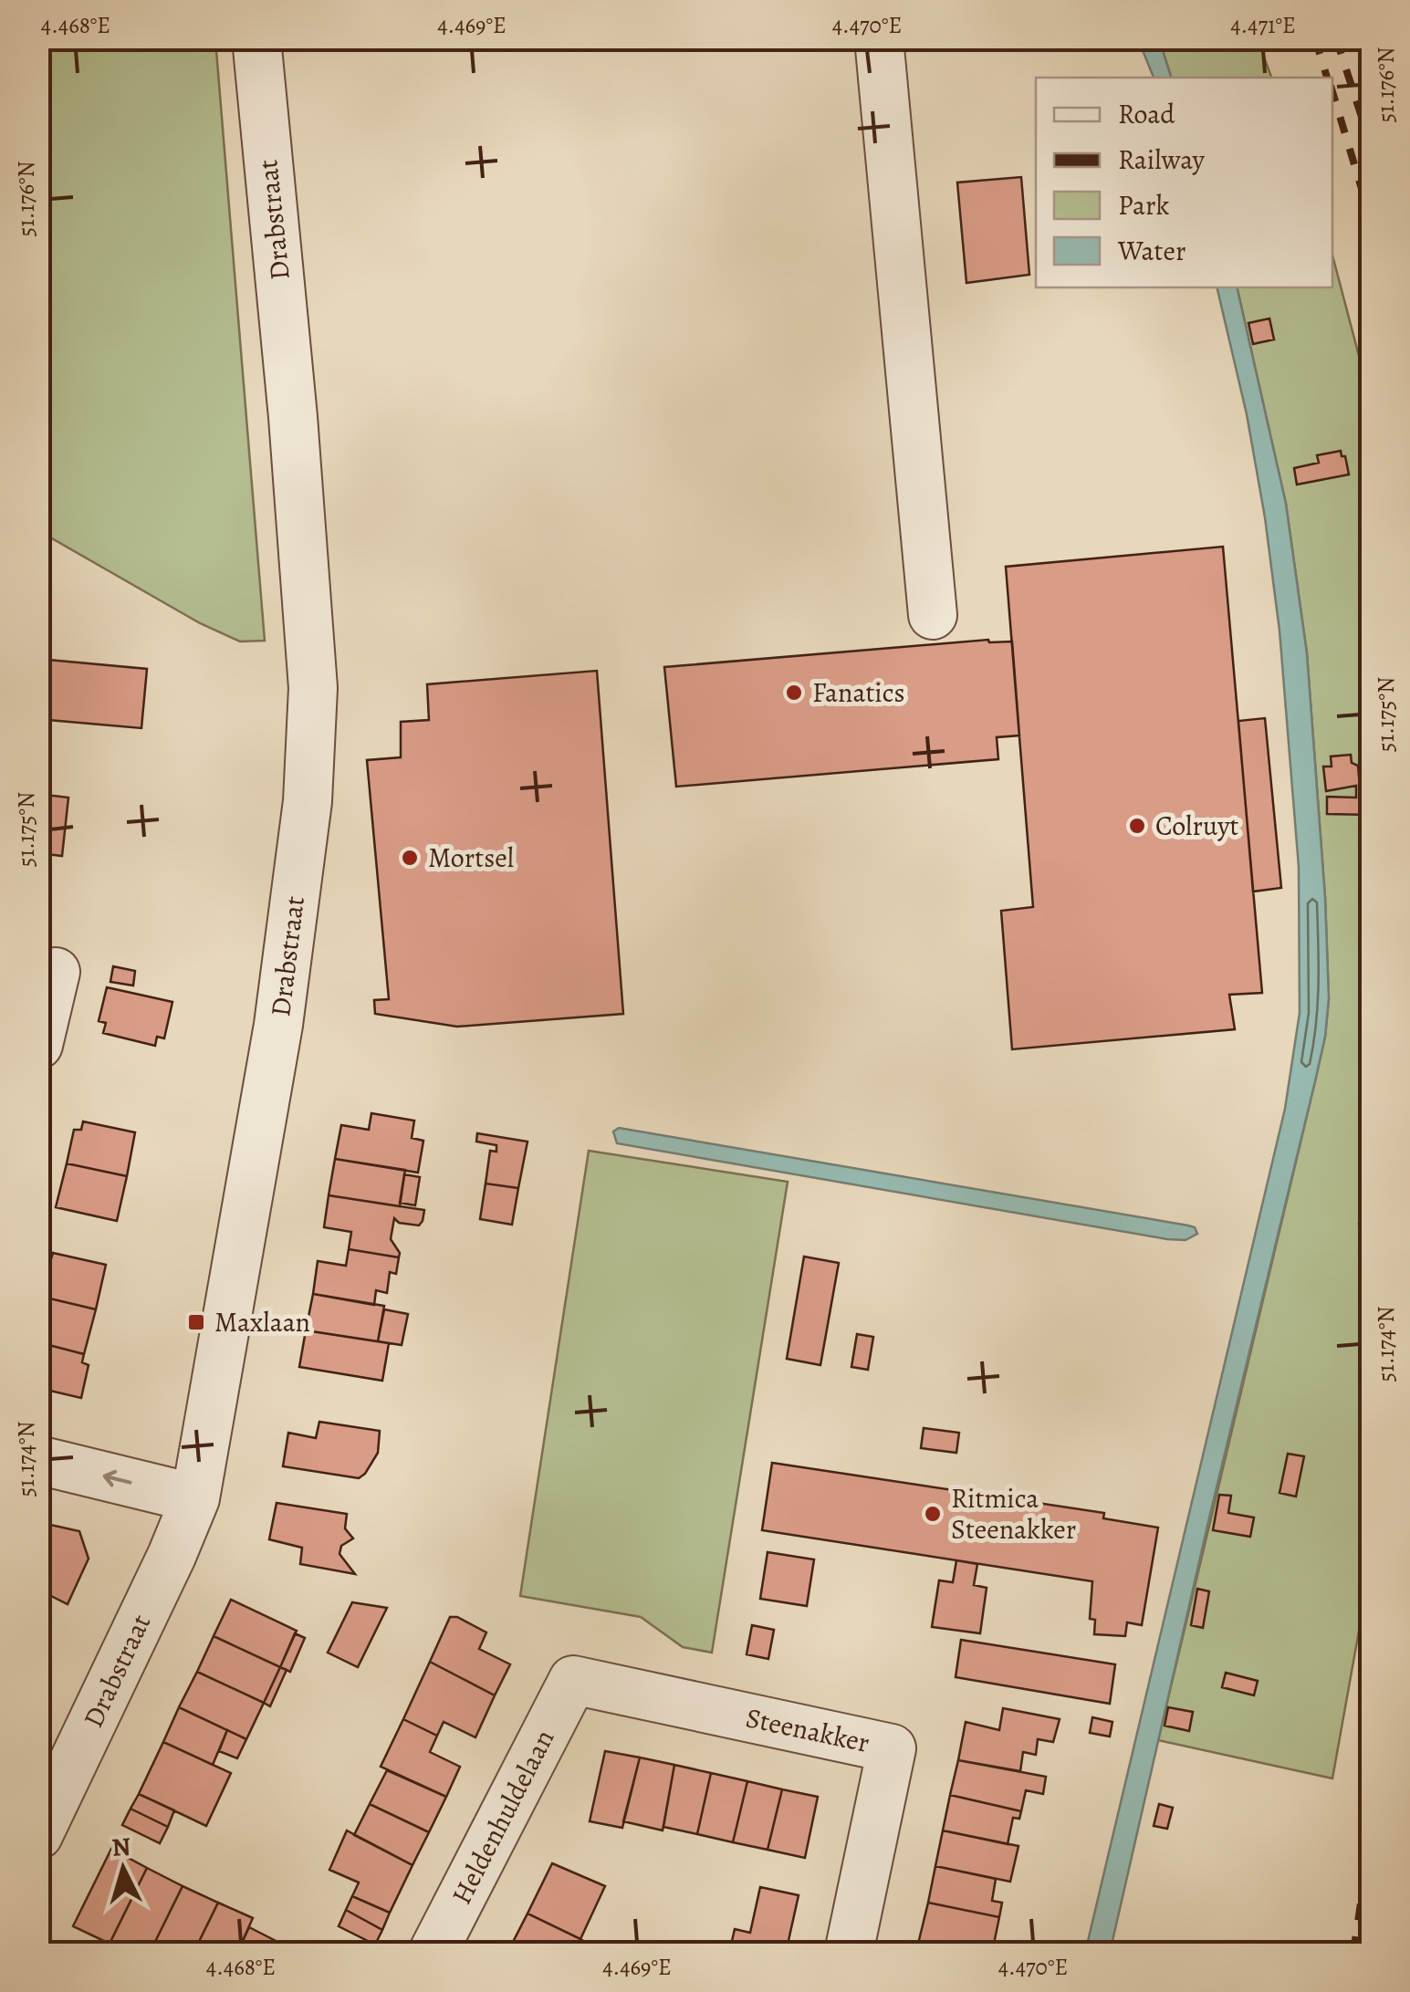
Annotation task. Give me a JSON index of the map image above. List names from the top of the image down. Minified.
{"streets":{"street":["Drabstraat","Steenakker","Heldenhuldelaan"]},"crossings":[["Steenakker","Heldenhuldelaan"]],"places":{"other":["Fanatics","Colruyt","Mortsel","Ritmica Steenakker"],"transit":["Maxlaan"]},"legend":["Road","Railway","Park","Water"],"north":"top","coordinates":["4.468°E","4.469°E","4.470°E","4.471°E","51.176°N","51.175°N","51.174°N"]}
